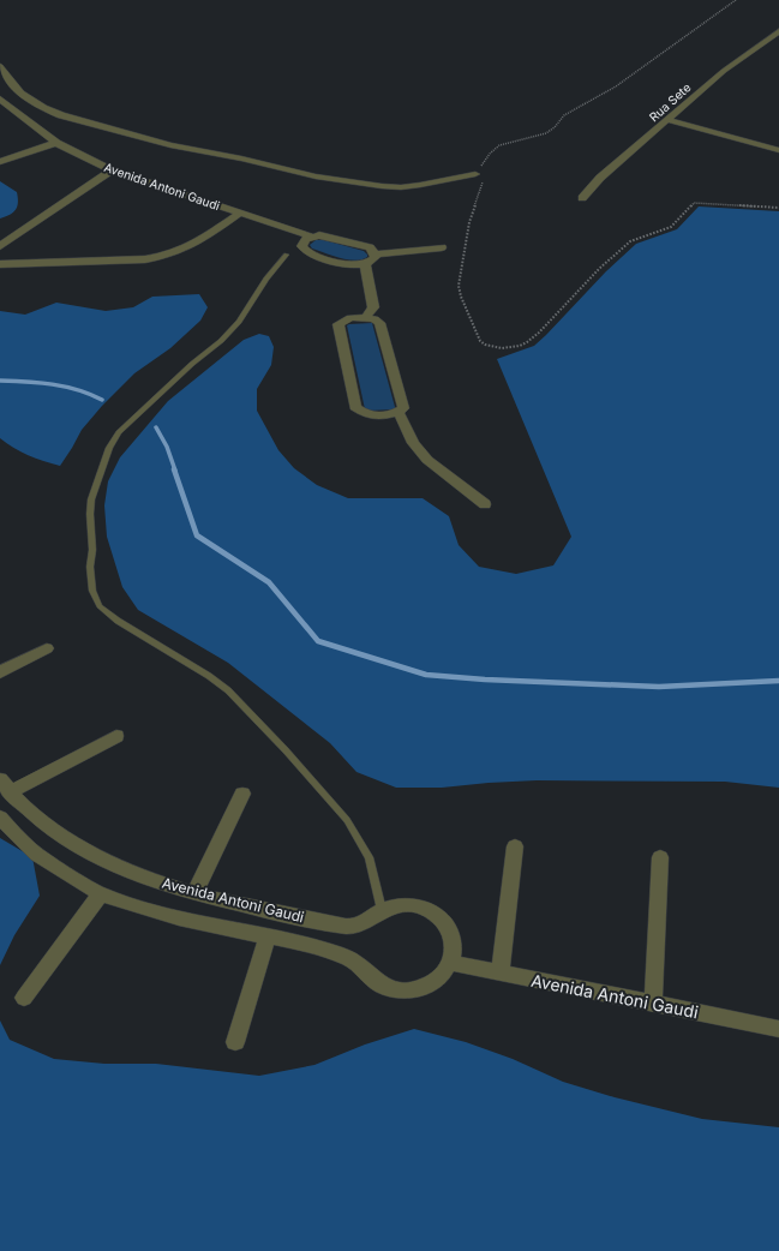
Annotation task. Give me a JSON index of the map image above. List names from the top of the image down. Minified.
{"streets":{"street":["Rua Sete","Avenida Antoni Gaudi"]}}
